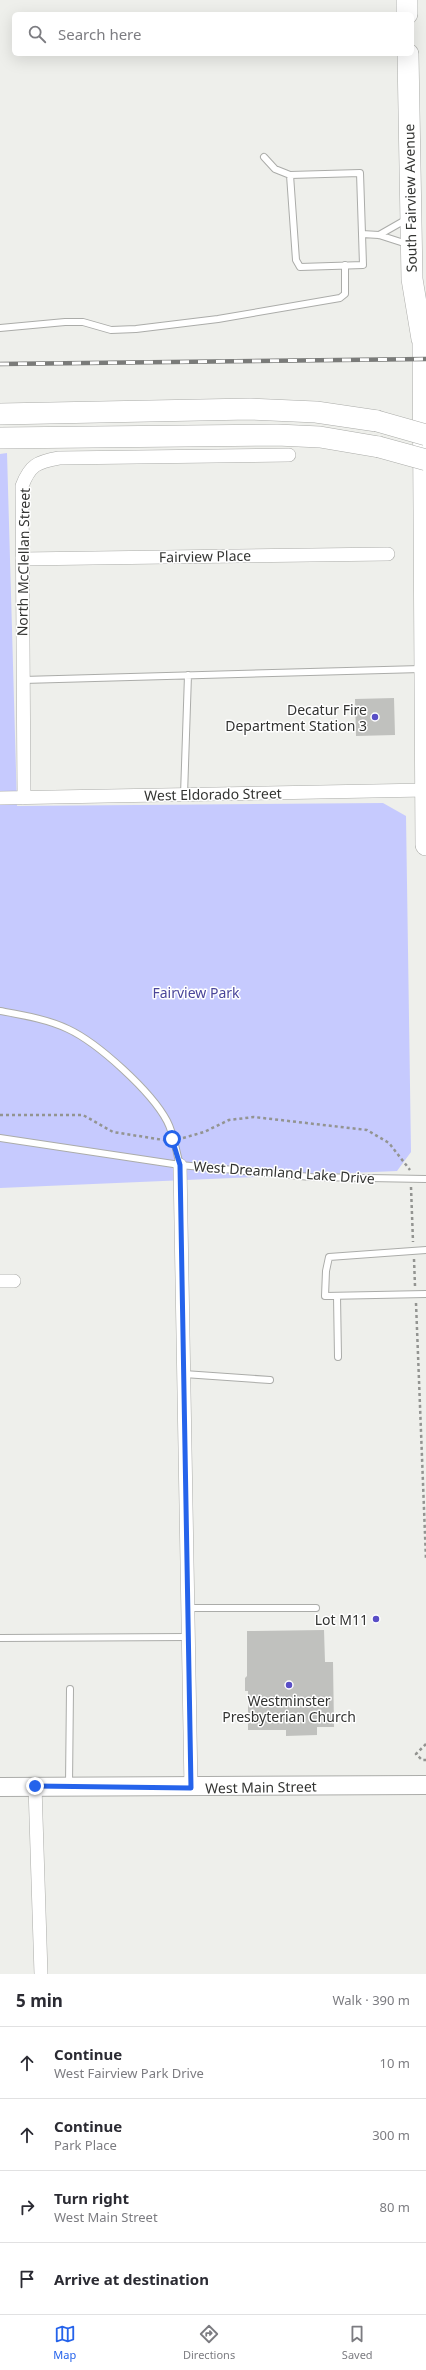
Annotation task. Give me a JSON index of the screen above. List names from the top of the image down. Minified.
{"streets":{"main road":["South Fairview Avenue"],"street":["Fairview Place","North McClellan Street","West Eldorado Street","West Main Street"],"lane":["West Dreamland Lake Drive"]},"crossings":[["South Fairview Avenue","West Eldorado Street"],["Fairview Place","North McClellan Street"],["North McClellan Street","West Eldorado Street"]],"parks":["Fairview Park"],"places":["Decatur Fire Department Station 3","Lot M11","Westminster Presbyterian Church"],"page":{"search":"Search here","heading":["5 min","Walk · 390 m"],"list":[["Continue","West Fairview Park Drive","10 m"],["Continue","Park Place","300 m"],["Turn right","West Main Street","80 m"],"Arrive at destination"],"nav":["Map","Directions","Saved"]}}
